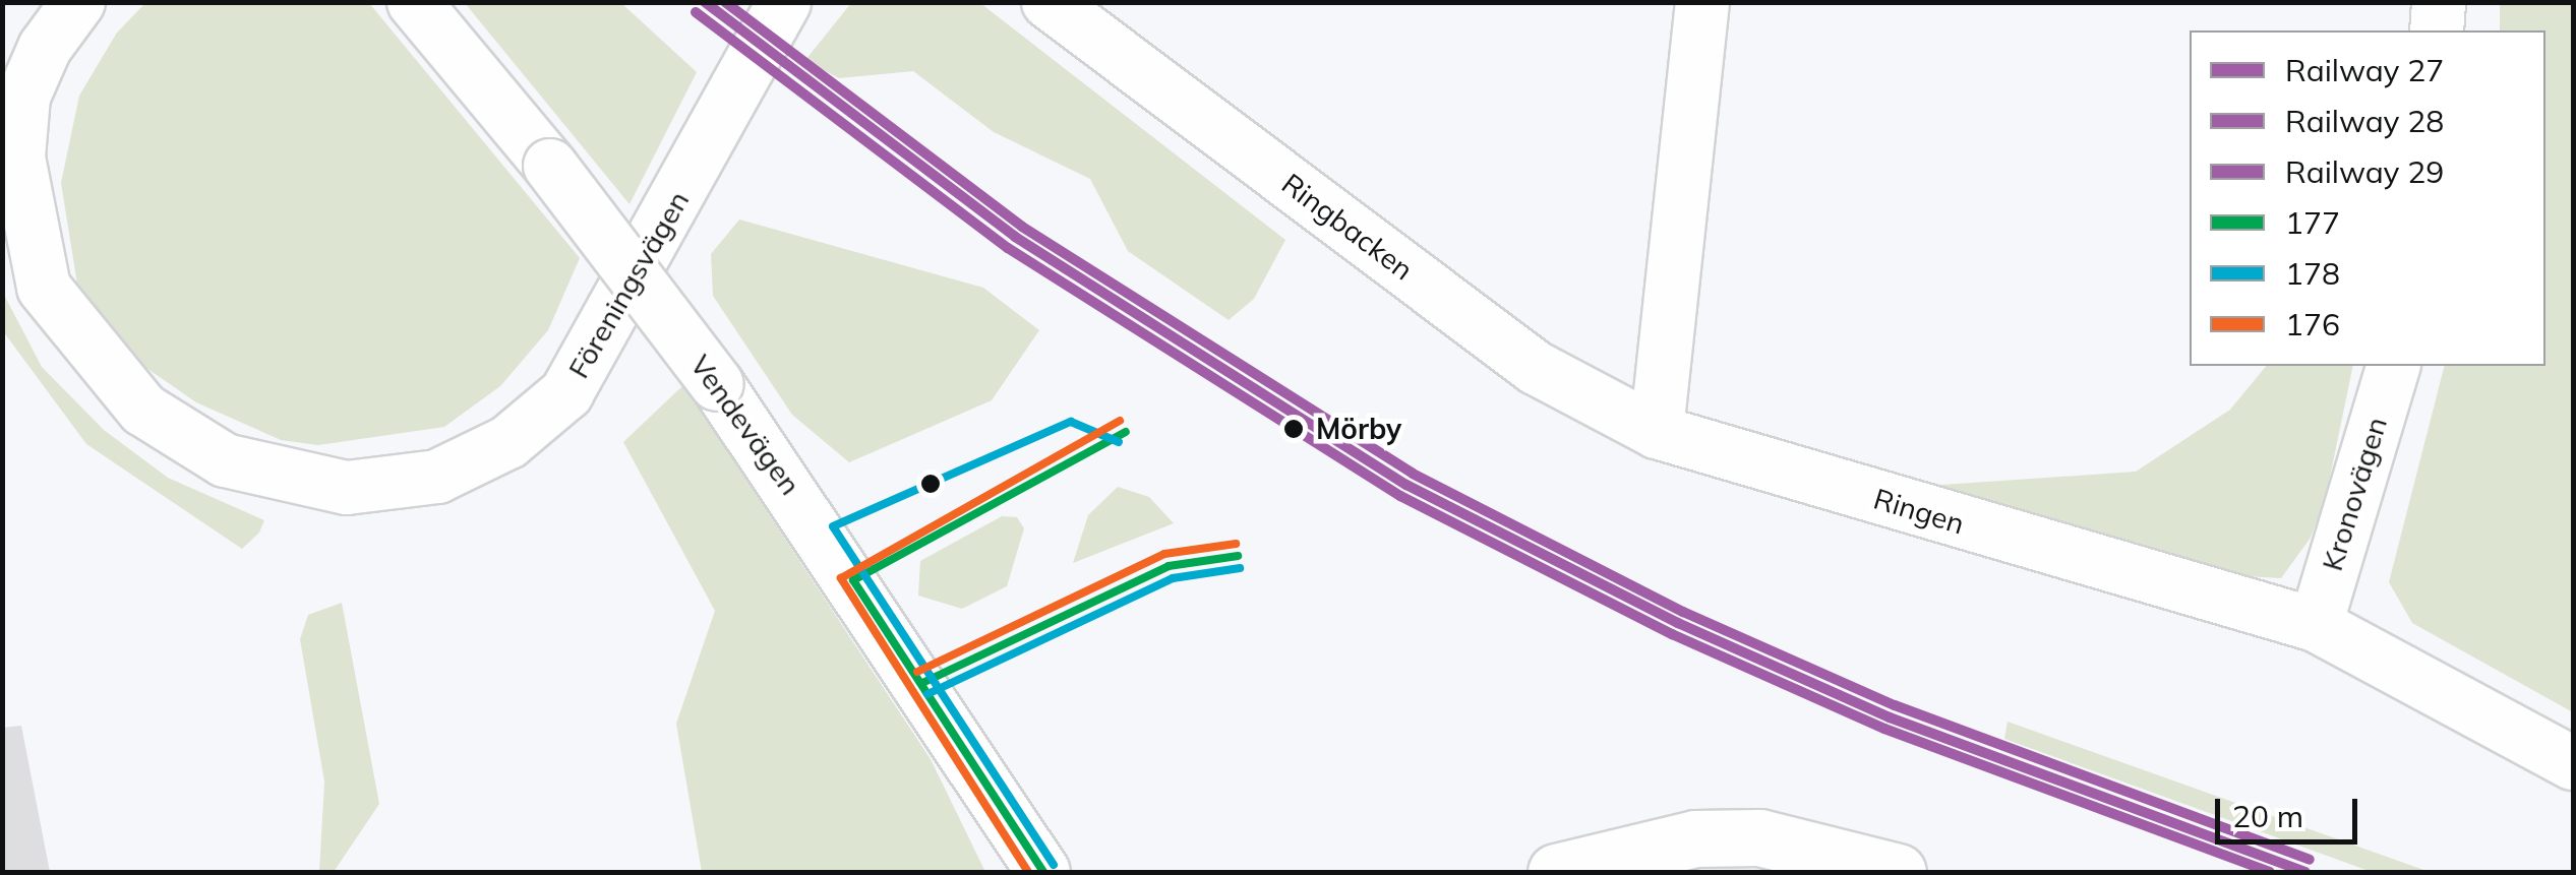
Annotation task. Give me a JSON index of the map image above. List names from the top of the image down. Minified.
{"streets":{"street":["Ringbacken","Föreningsvägen","Vendevägen","Kronovägen","Ringen"]},"crossings":[["Ringbacken","Ringen"],["Kronovägen","Ringen"]],"places":["Mörby"],"lines":["rail line 27","rail line 29","rail line 28","transit line 176","transit line 178","transit line 177"],"legend":["Railway 27","Railway 28","Railway 29","177","178","176"],"scale_bar":"20 m"}
